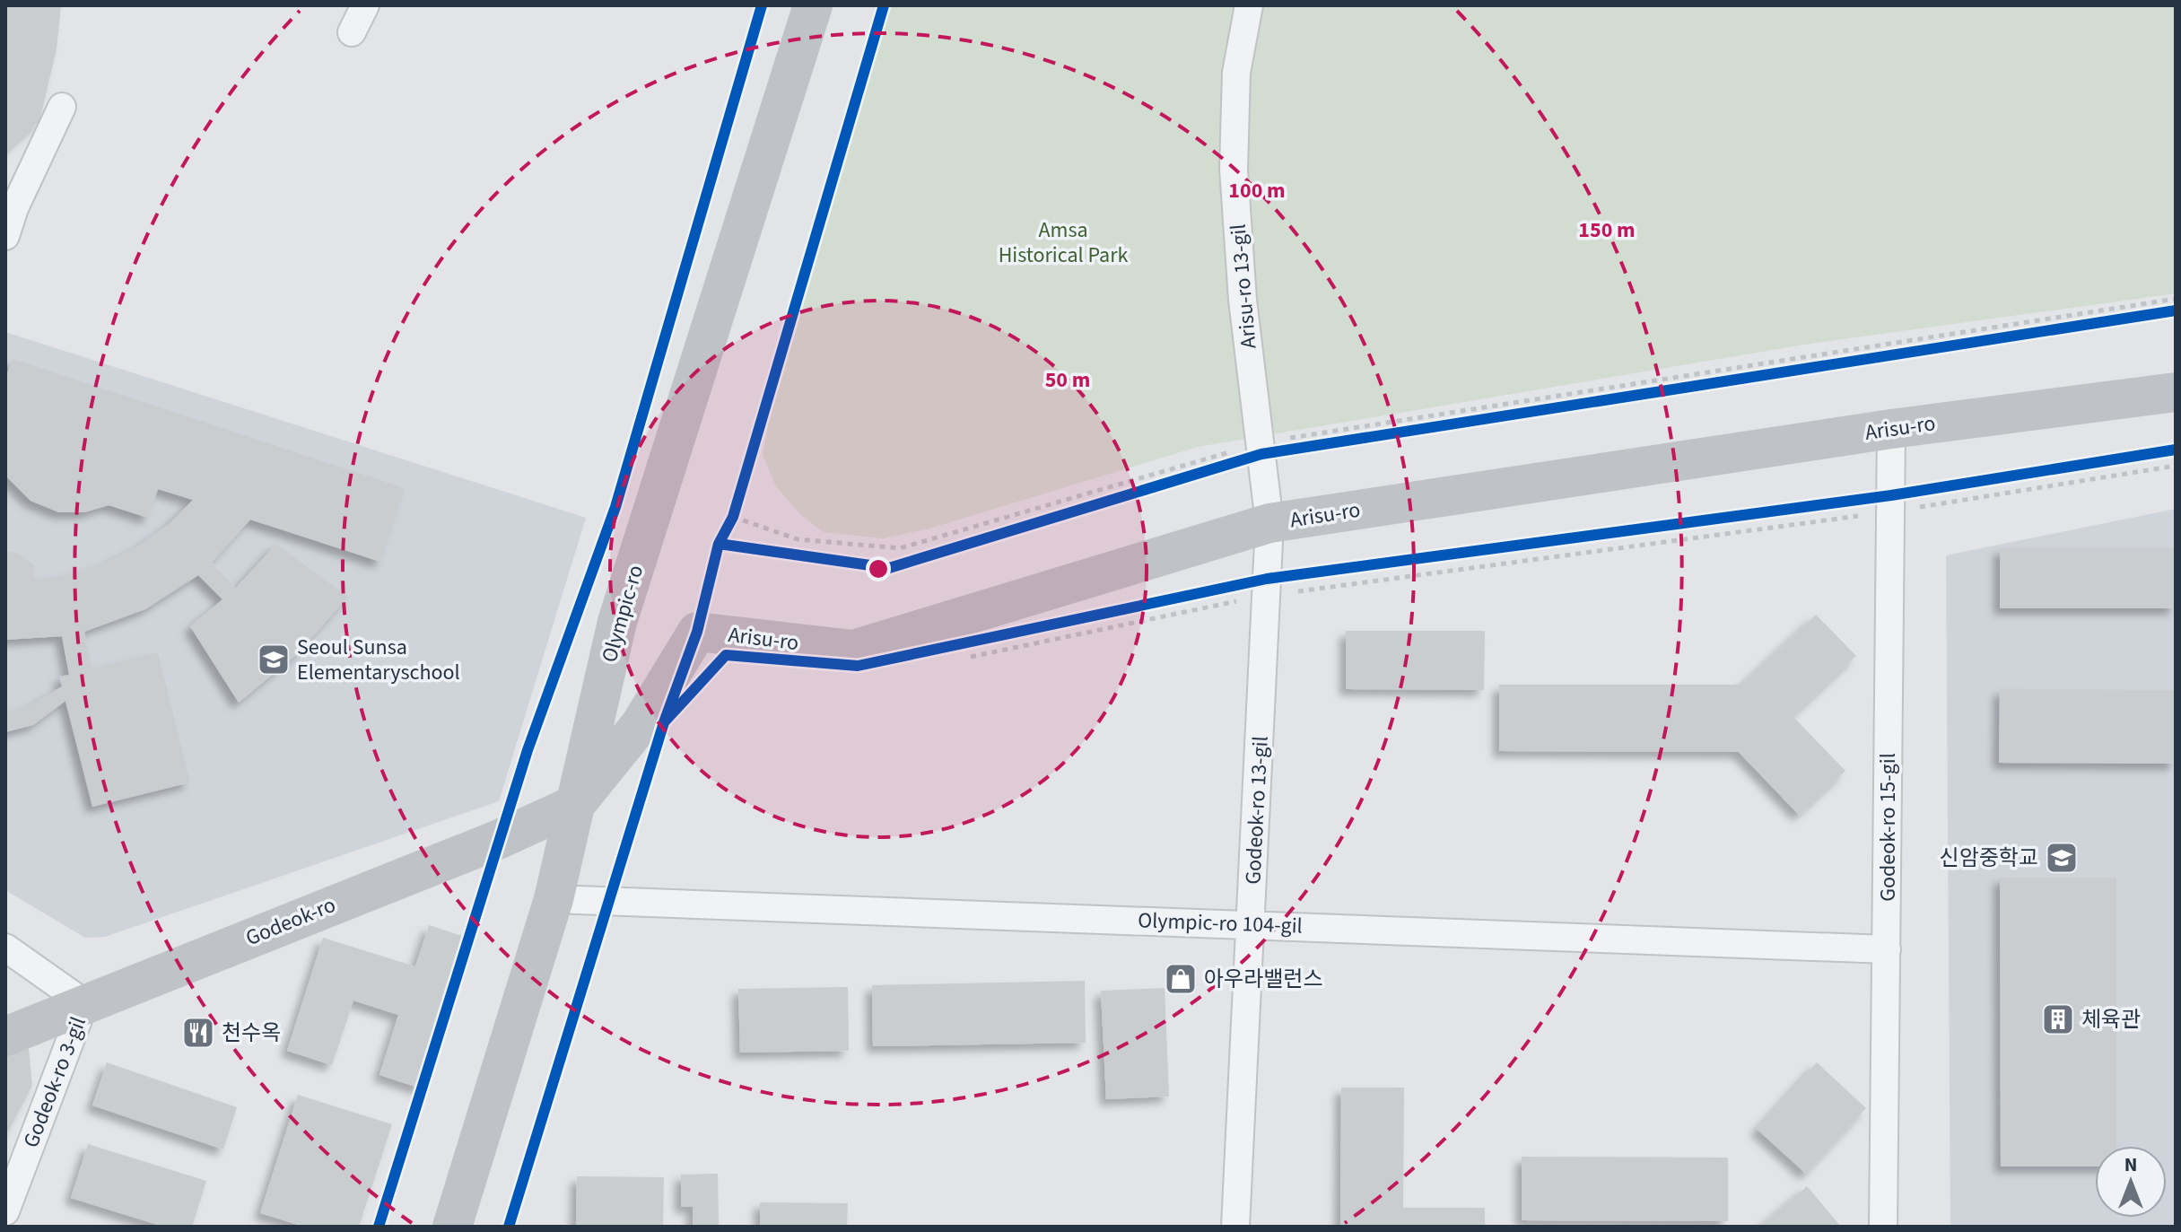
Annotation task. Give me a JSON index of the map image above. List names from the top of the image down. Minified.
{"streets":{"street":["Arisu-ro 13-gil","Arisu-ro","Olympic-ro","Godeok-ro 13-gil","Godeok-ro 15-gil","Godeok-ro","Olympic-ro 104-gil","Godeok-ro 3-gil"]},"crossings":[["Arisu-ro 13-gil","Arisu-ro"],["Arisu-ro 13-gil","Godeok-ro 13-gil"],["Arisu-ro","Olympic-ro"],["Arisu-ro","Godeok-ro 13-gil"],["Arisu-ro","Godeok-ro 15-gil"],["Arisu-ro","Godeok-ro"],["Olympic-ro","Godeok-ro"],["Olympic-ro","Olympic-ro 104-gil"],["Godeok-ro 13-gil","Olympic-ro 104-gil"],["Godeok-ro 15-gil","Olympic-ro 104-gil"],["Godeok-ro","Godeok-ro 3-gil"]],"parks":["Amsa Historical Park"],"places":{"school or university":["Seoul Sunsa Elementaryschool","신암중학교"],"shop":["아우라밸런스"],"building":["체육관"],"restaurant":["천수옥"]},"north":"top","rings":["100 m","150 m","50 m"]}
